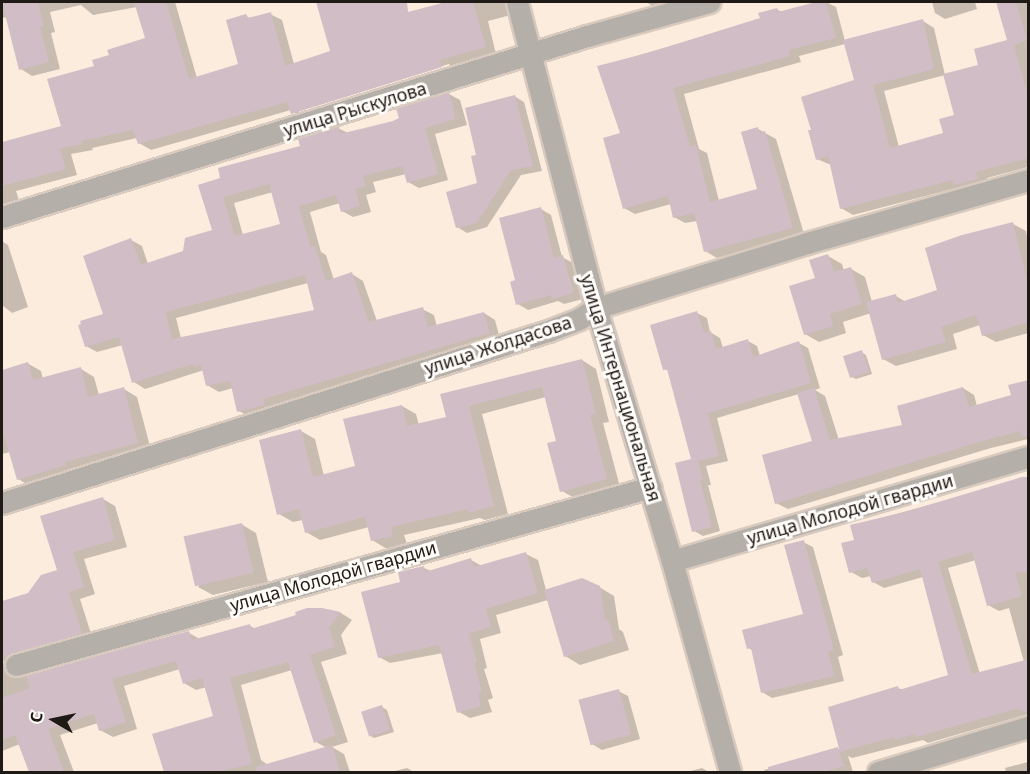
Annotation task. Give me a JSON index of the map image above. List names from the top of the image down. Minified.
{"streets":{"street":["улица Рыскулова","улица Жолдасова","улица Интернациональная","улица Молодой гвардии"]},"crossings":[["улица Рыскулова","улица Интернациональная"],["улица Жолдасова","улица Интернациональная"],["улица Интернациональная","улица Молодой гвардии"]],"north":"left"}
